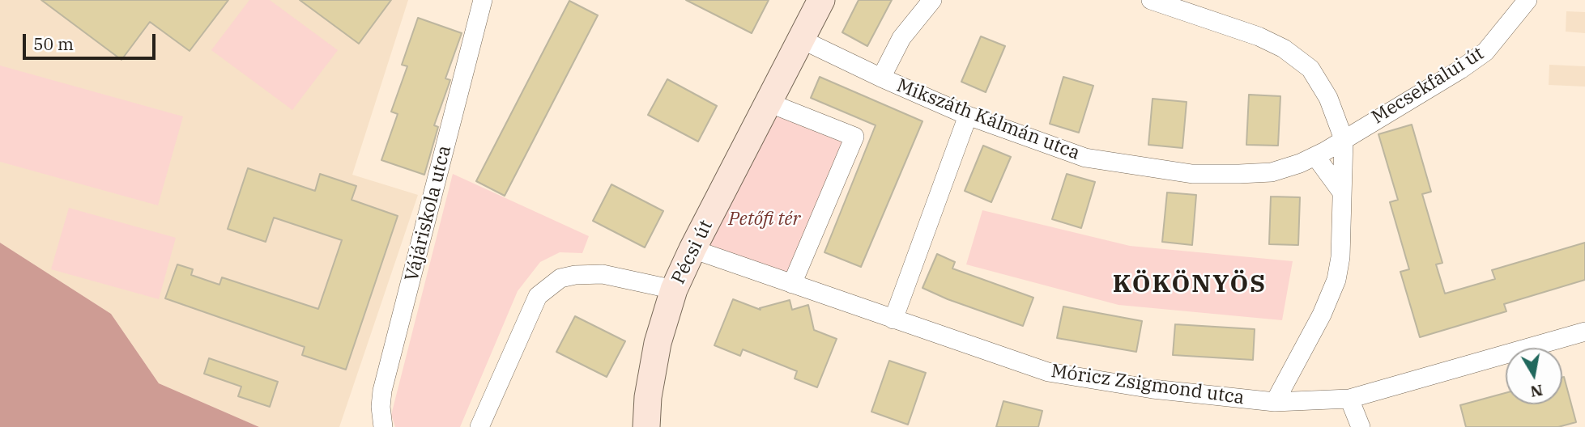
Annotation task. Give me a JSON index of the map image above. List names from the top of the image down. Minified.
{"streets":{"main road":["Pécsi út"],"street":["Mecsekfalui út","Mikszáth Kálmán utca","Vájáriskola utca","Móricz Zsigmond utca"]},"crossings":[["Mecsekfalui út","Mikszáth Kálmán utca"],["Mikszáth Kálmán utca","Pécsi út"],["Pécsi út","Móricz Zsigmond utca"]],"districts":["KÖKÖNYÖS"],"parks":["Petőfi tér"],"scale_bar":"50 m","north":"bottom"}
